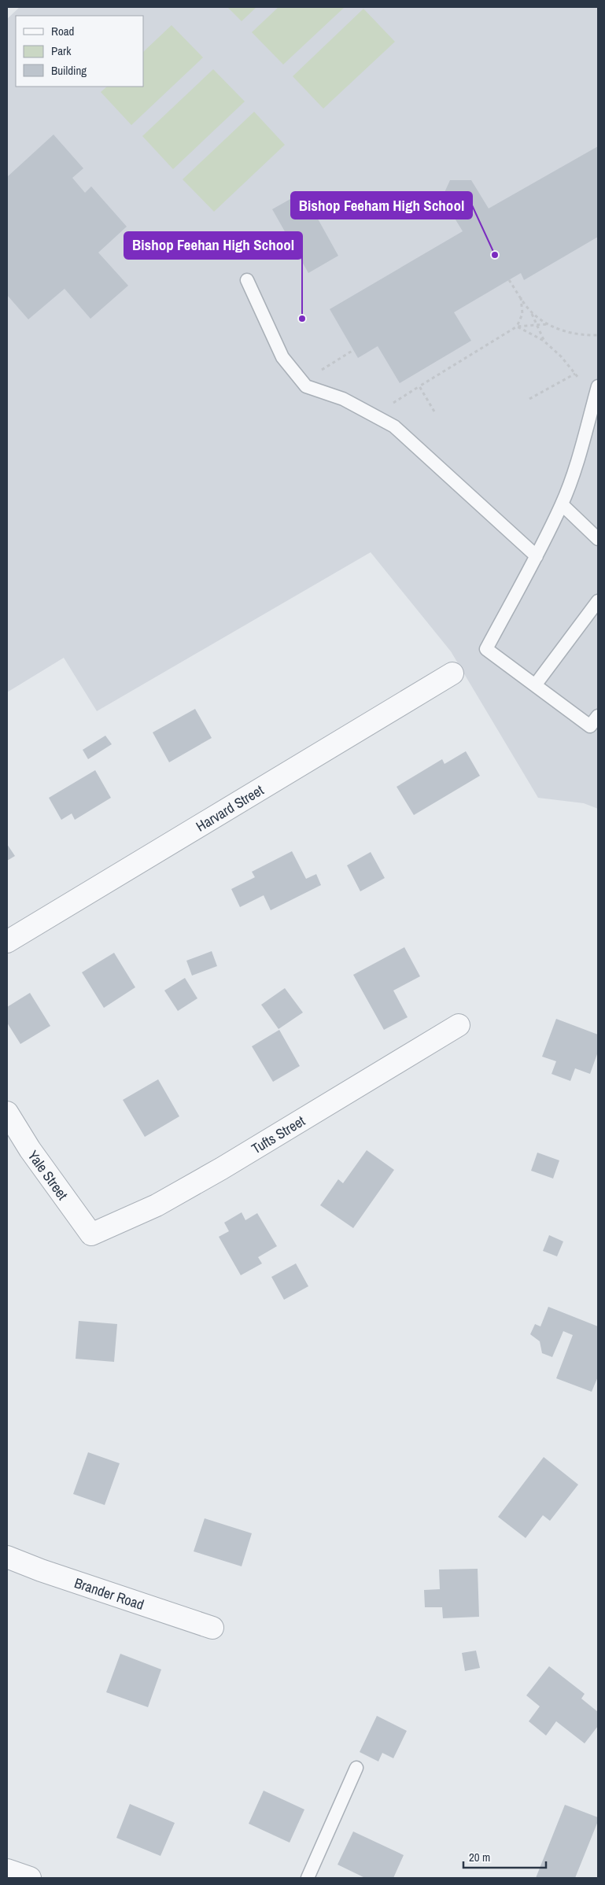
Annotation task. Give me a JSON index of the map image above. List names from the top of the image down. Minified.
{"streets":{"street":["Harvard Street","Tufts Street","Yale Street","Brander Road"]},"crossings":[["Tufts Street","Yale Street"]],"places":["Bishop Feeham High School","Bishop Feehan High School"],"legend":["Road","Park","Building"],"scale_bar":"20 m"}
